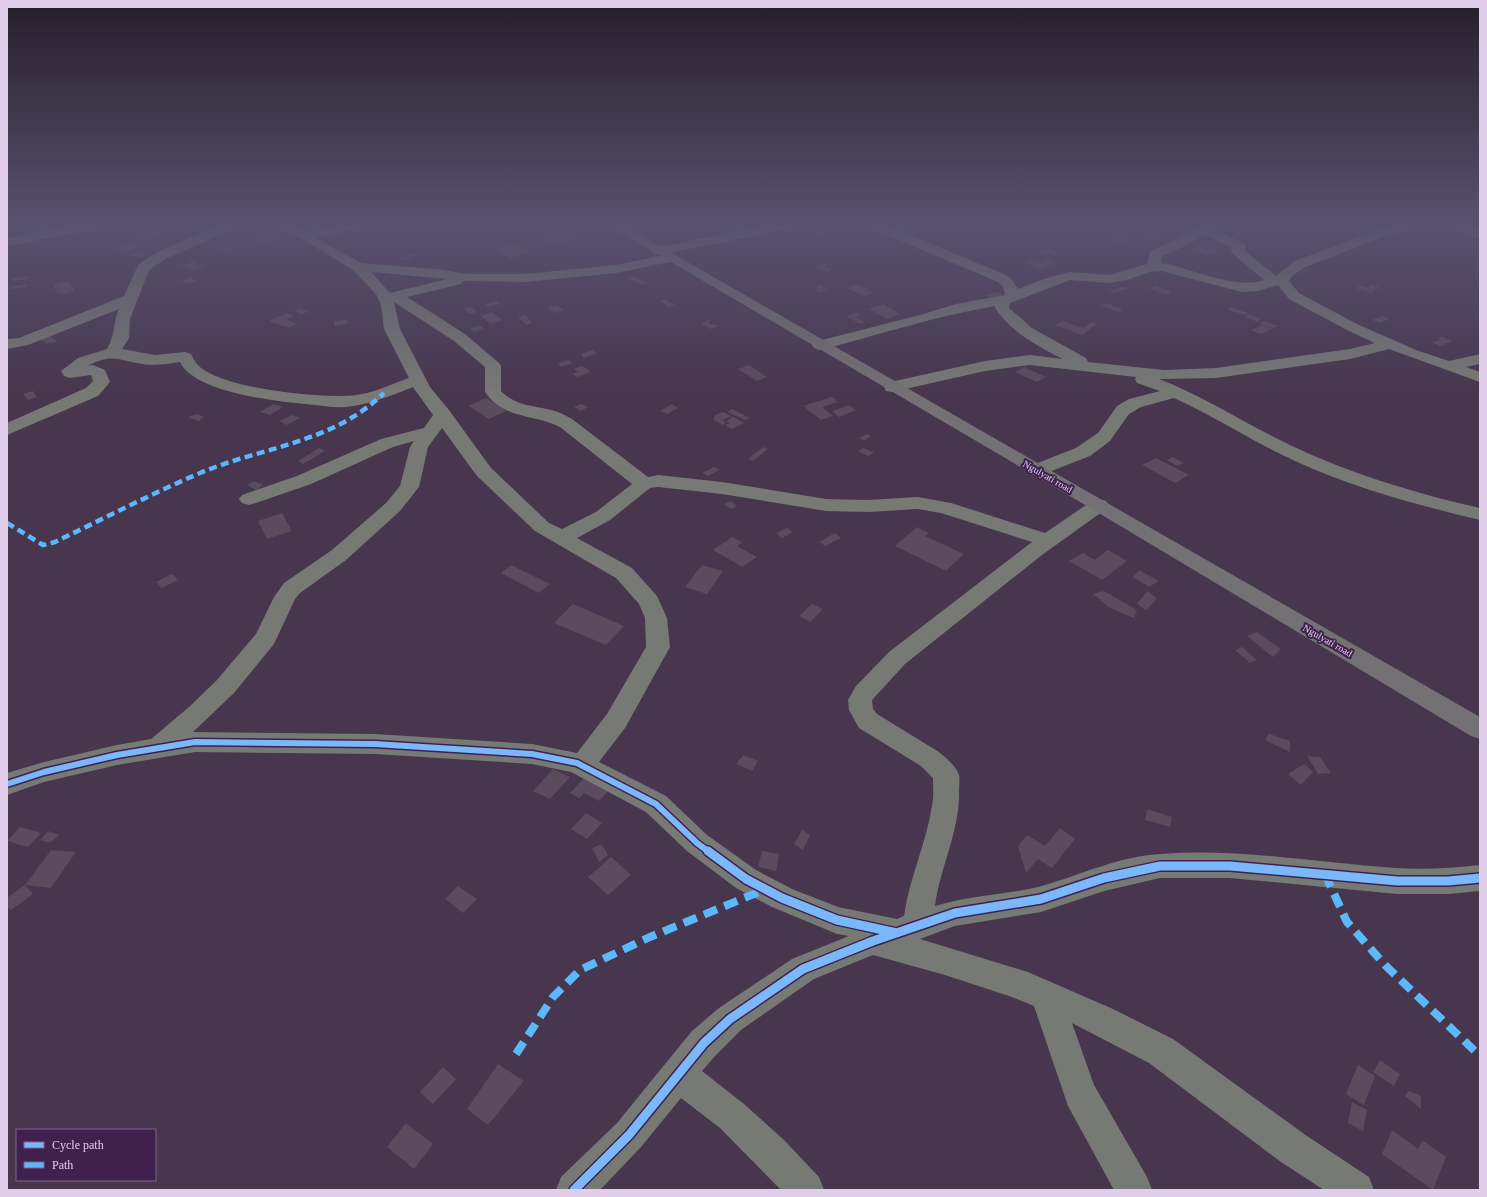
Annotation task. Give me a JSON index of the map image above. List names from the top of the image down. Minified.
{"streets":{"main road":["Ngulyati road"]},"legend":["Cycle path","Path"]}
